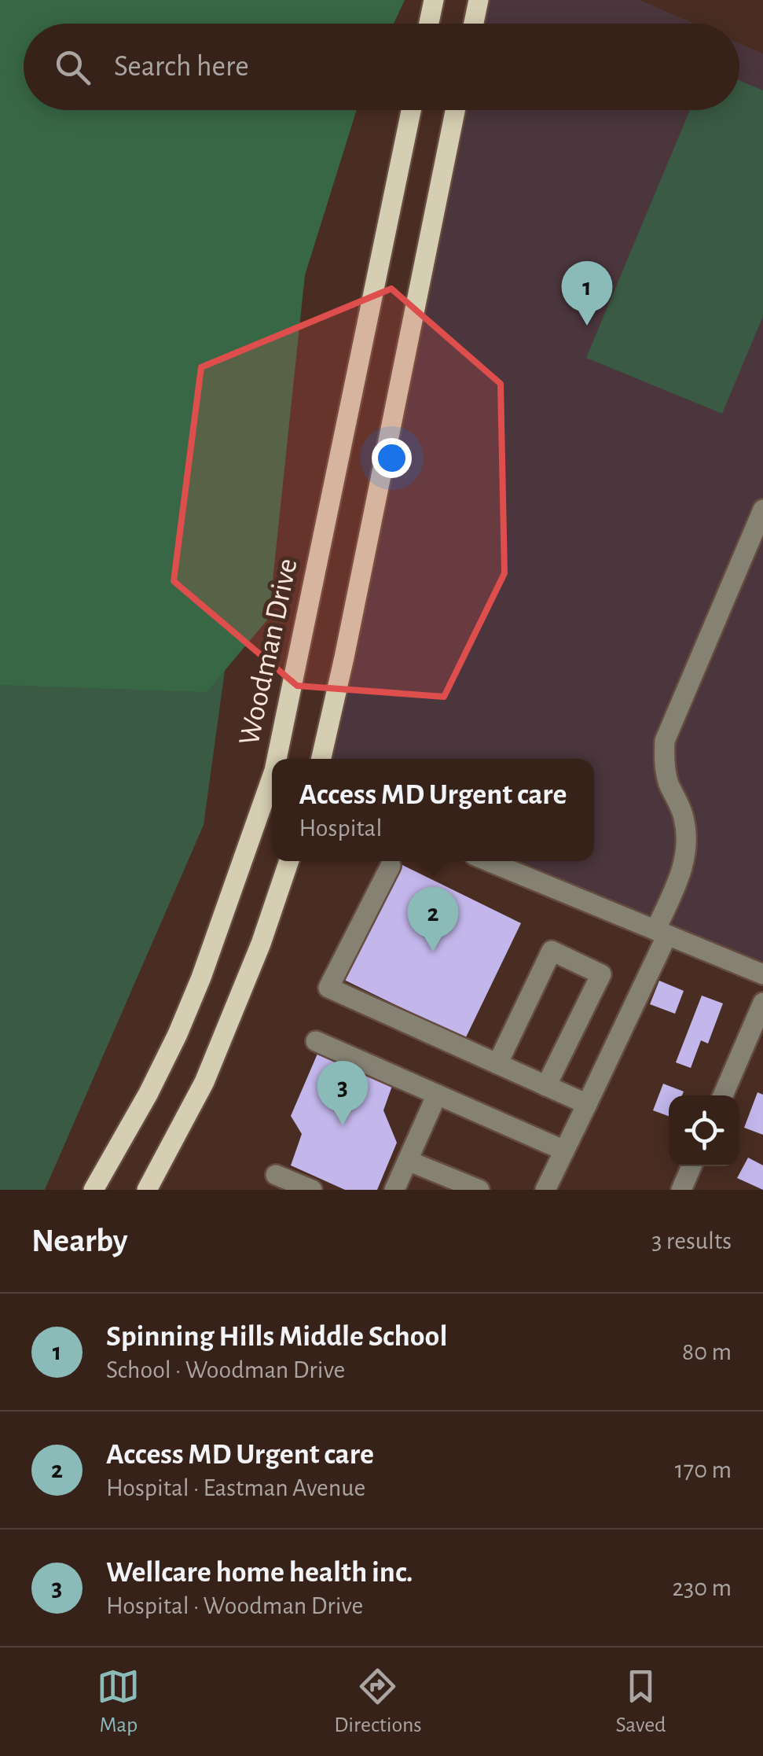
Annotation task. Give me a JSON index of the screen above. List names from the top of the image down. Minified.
{"streets":{"main road":["Woodman Drive"]},"page":{"search":"Search here","pins":["1","2","3"],"popup":["Access MD Urgent care","Hospital"],"heading":["Nearby","3 results"],"list":[{"mark":"1","name":"Spinning Hills Middle School","note":"School · Woodman Drive","value":"80 m"},{"mark":"2","name":"Access MD Urgent care","note":"Hospital · Eastman Avenue","value":"170 m"},{"mark":"3","name":"Wellcare home health inc.","note":"Hospital · Woodman Drive","value":"230 m"}],"nav":["Map","Directions","Saved"]}}
